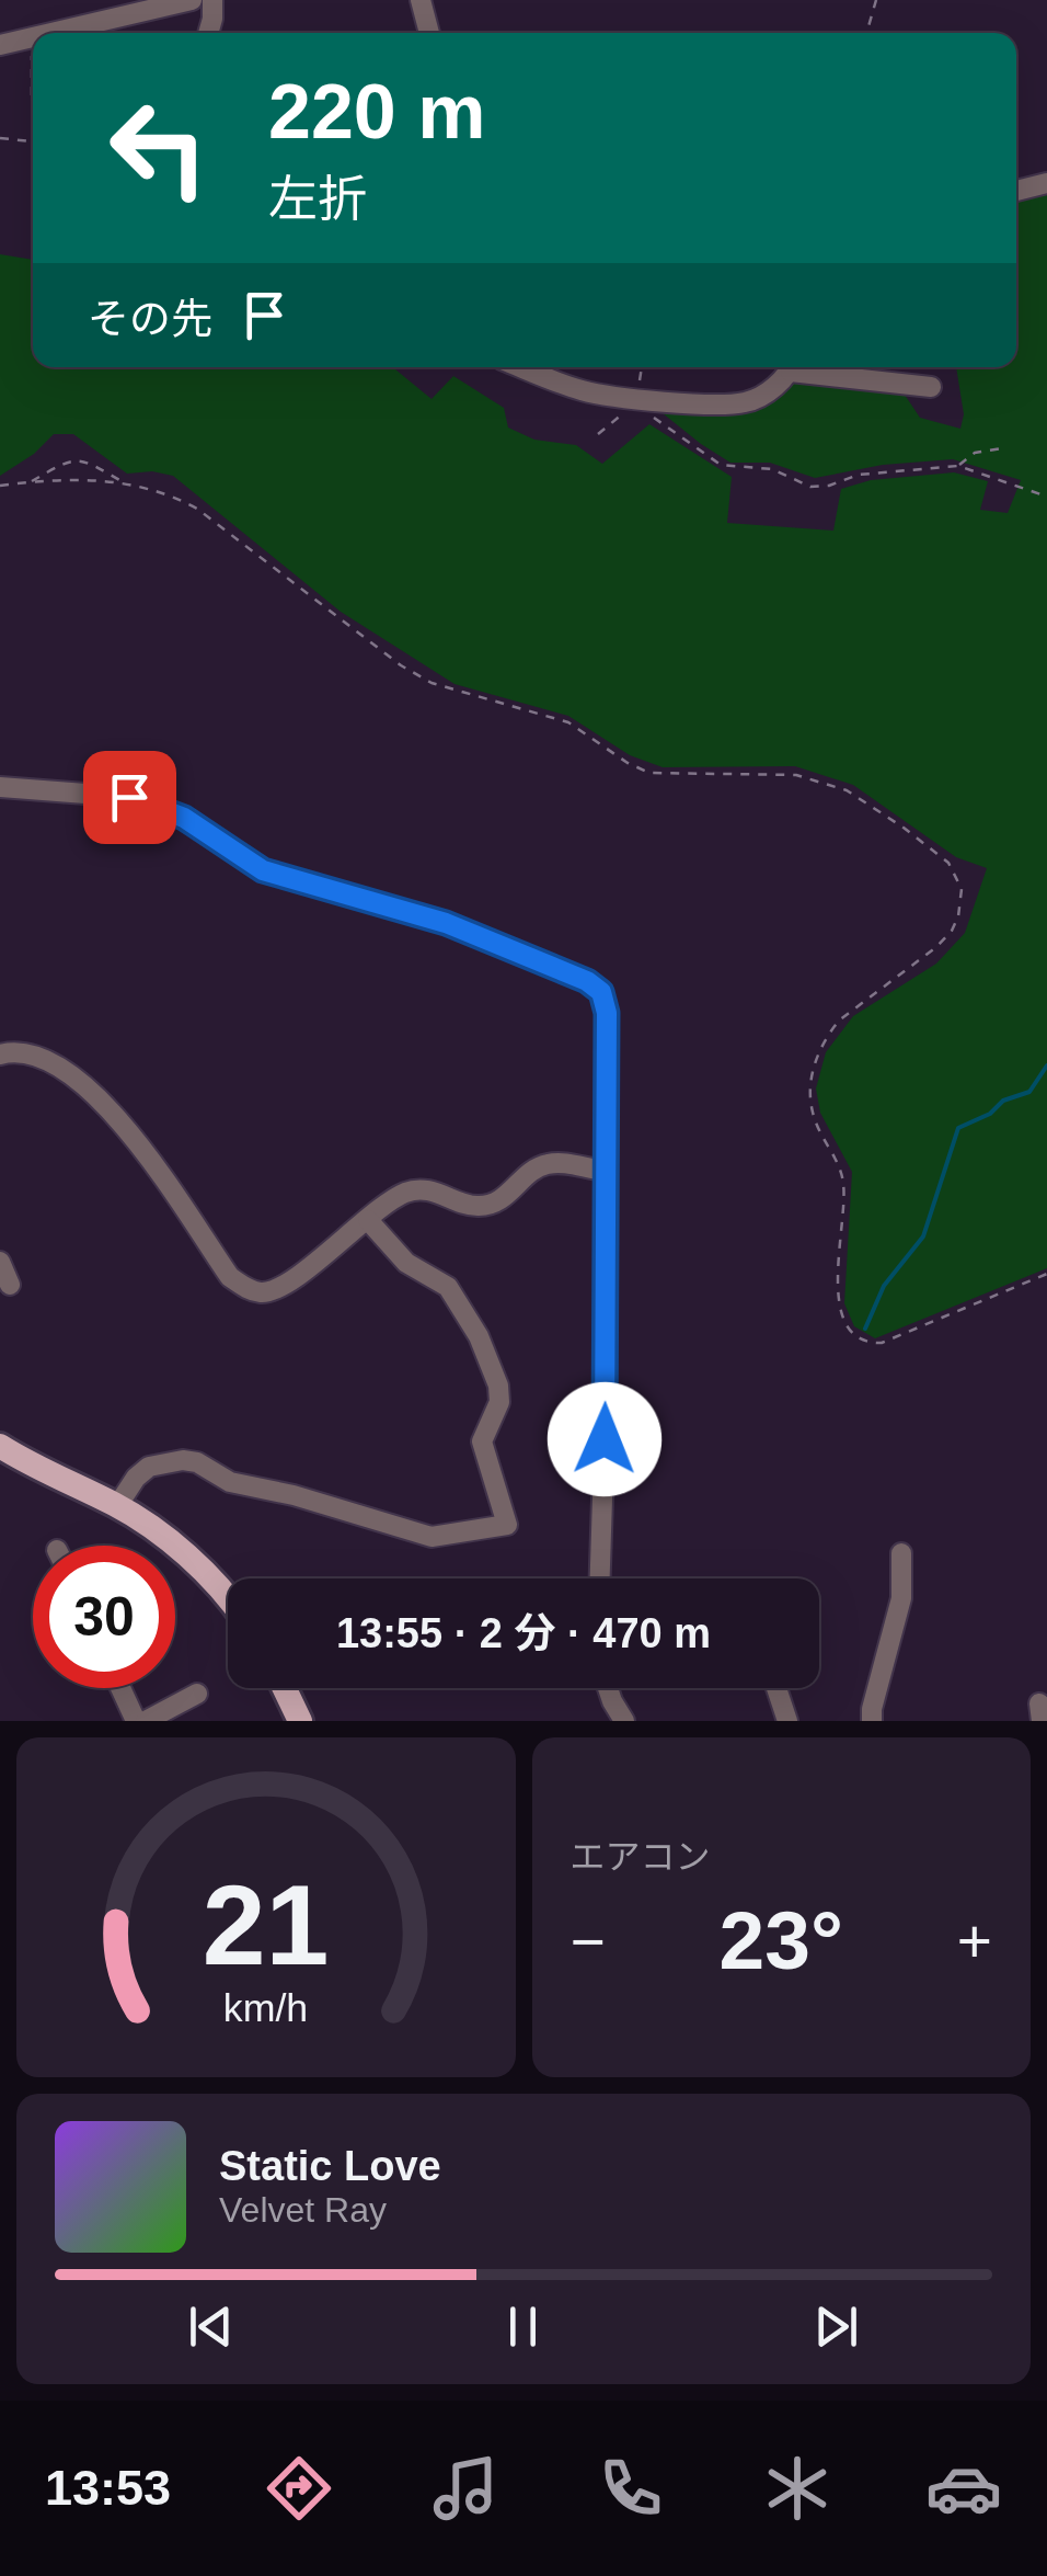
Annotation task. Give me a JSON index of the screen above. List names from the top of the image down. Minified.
{"page":{"turn":["220 m","左折"],"then":"その先","limit":"30","trip":"13:55 · 2 分 · 470 m","tile":"エアコン","heat":["−","23°","+"],"song":["Static Love","Velvet Ray"],"tabs":"13:53","gauge":["21","km/h"]}}
